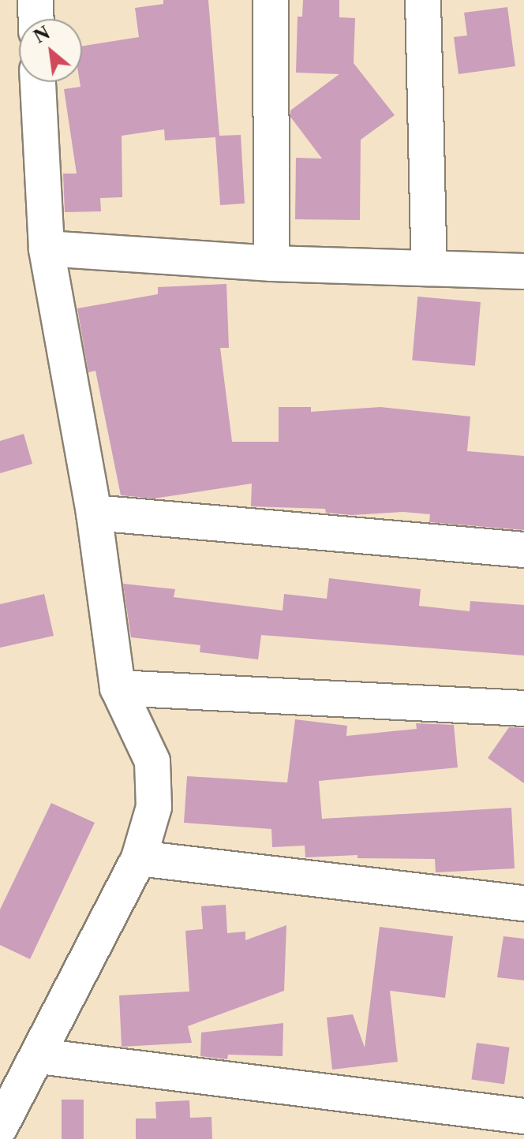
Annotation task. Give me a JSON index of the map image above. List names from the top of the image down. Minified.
{"north":"top left"}
